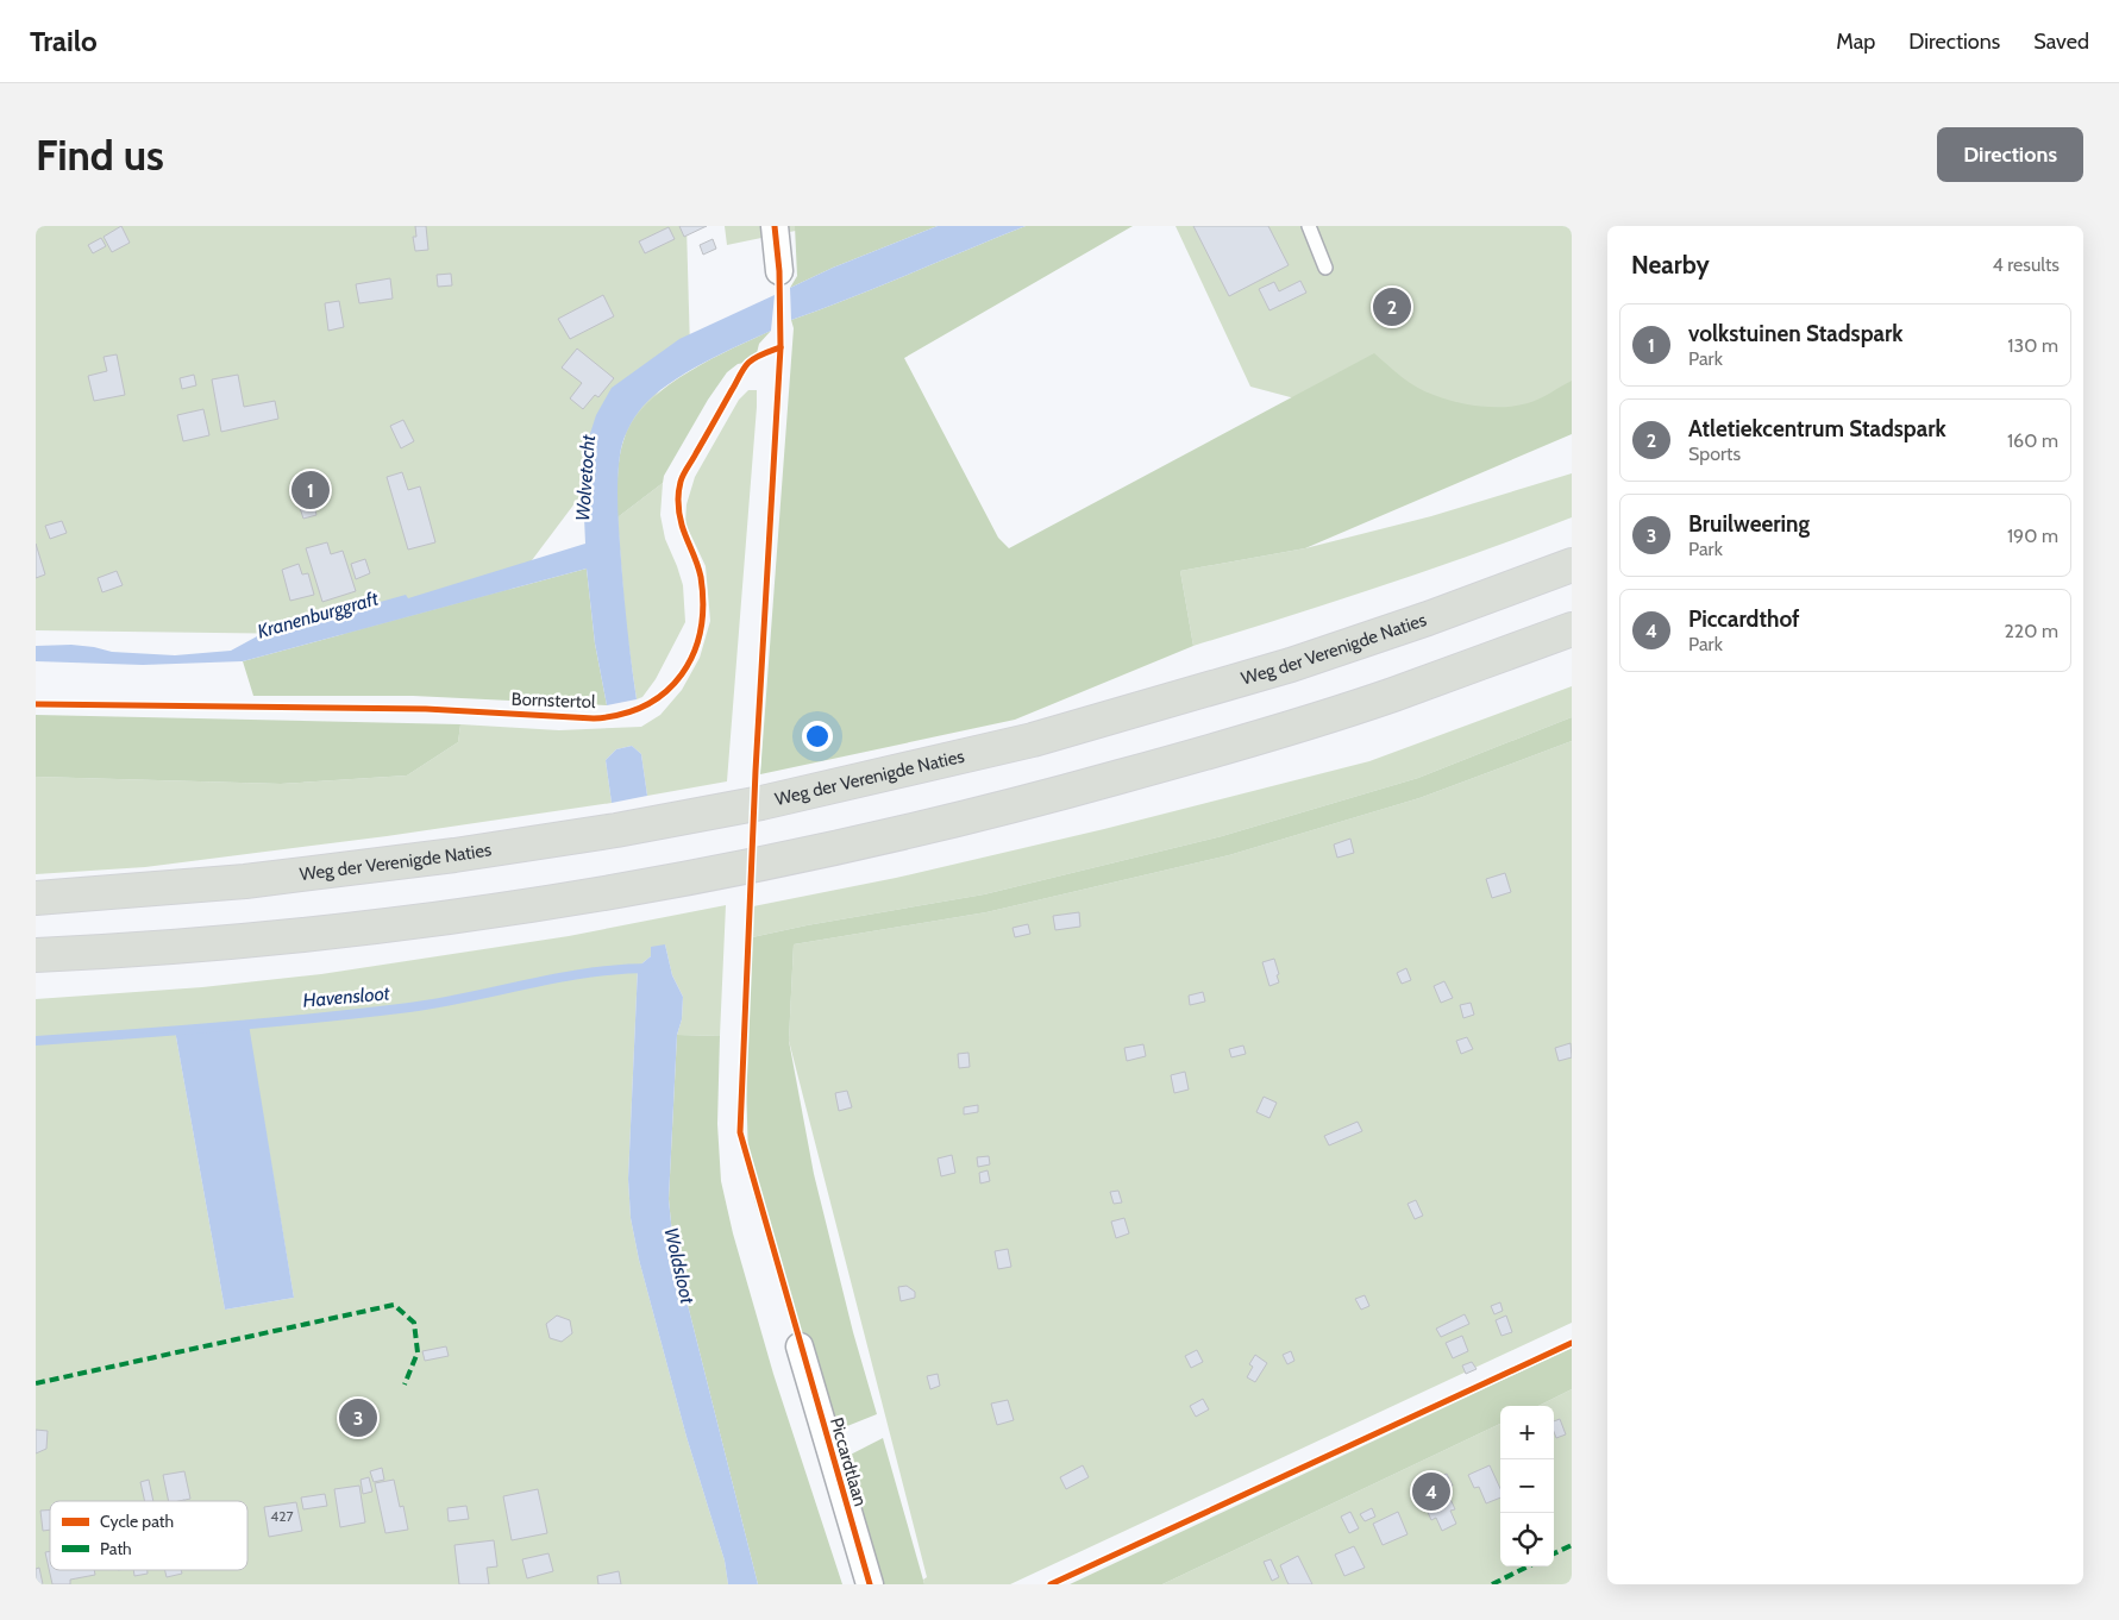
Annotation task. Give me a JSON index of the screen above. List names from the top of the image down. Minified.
{"streets":{"highway":["Weg der Verenigde Naties"],"street":["Piccardtlaan"],"cycle path":["Bornstertol"]},"water":["Wolvetocht","Kranenburggraft","Havensloot","Woldsloot"],"house_numbers":["427"],"legend":["Cycle path","Path"],"page":{"header":"Trailo","nav":["Map","Directions","Saved"],"buttons":"Directions","title":"Find us","heading":["Nearby","4 results"],"pins":["2","1","3","4"],"list":[{"mark":"1","name":"volkstuinen Stadspark","note":"Park","value":"130 m"},{"mark":"2","name":"Atletiekcentrum Stadspark","note":"Sports","value":"160 m"},{"mark":"3","name":"Bruilweering","note":"Park","value":"190 m"},{"mark":"4","name":"Piccardthof","note":"Park","value":"220 m"}],"map_buttons":["+","−"]}}
